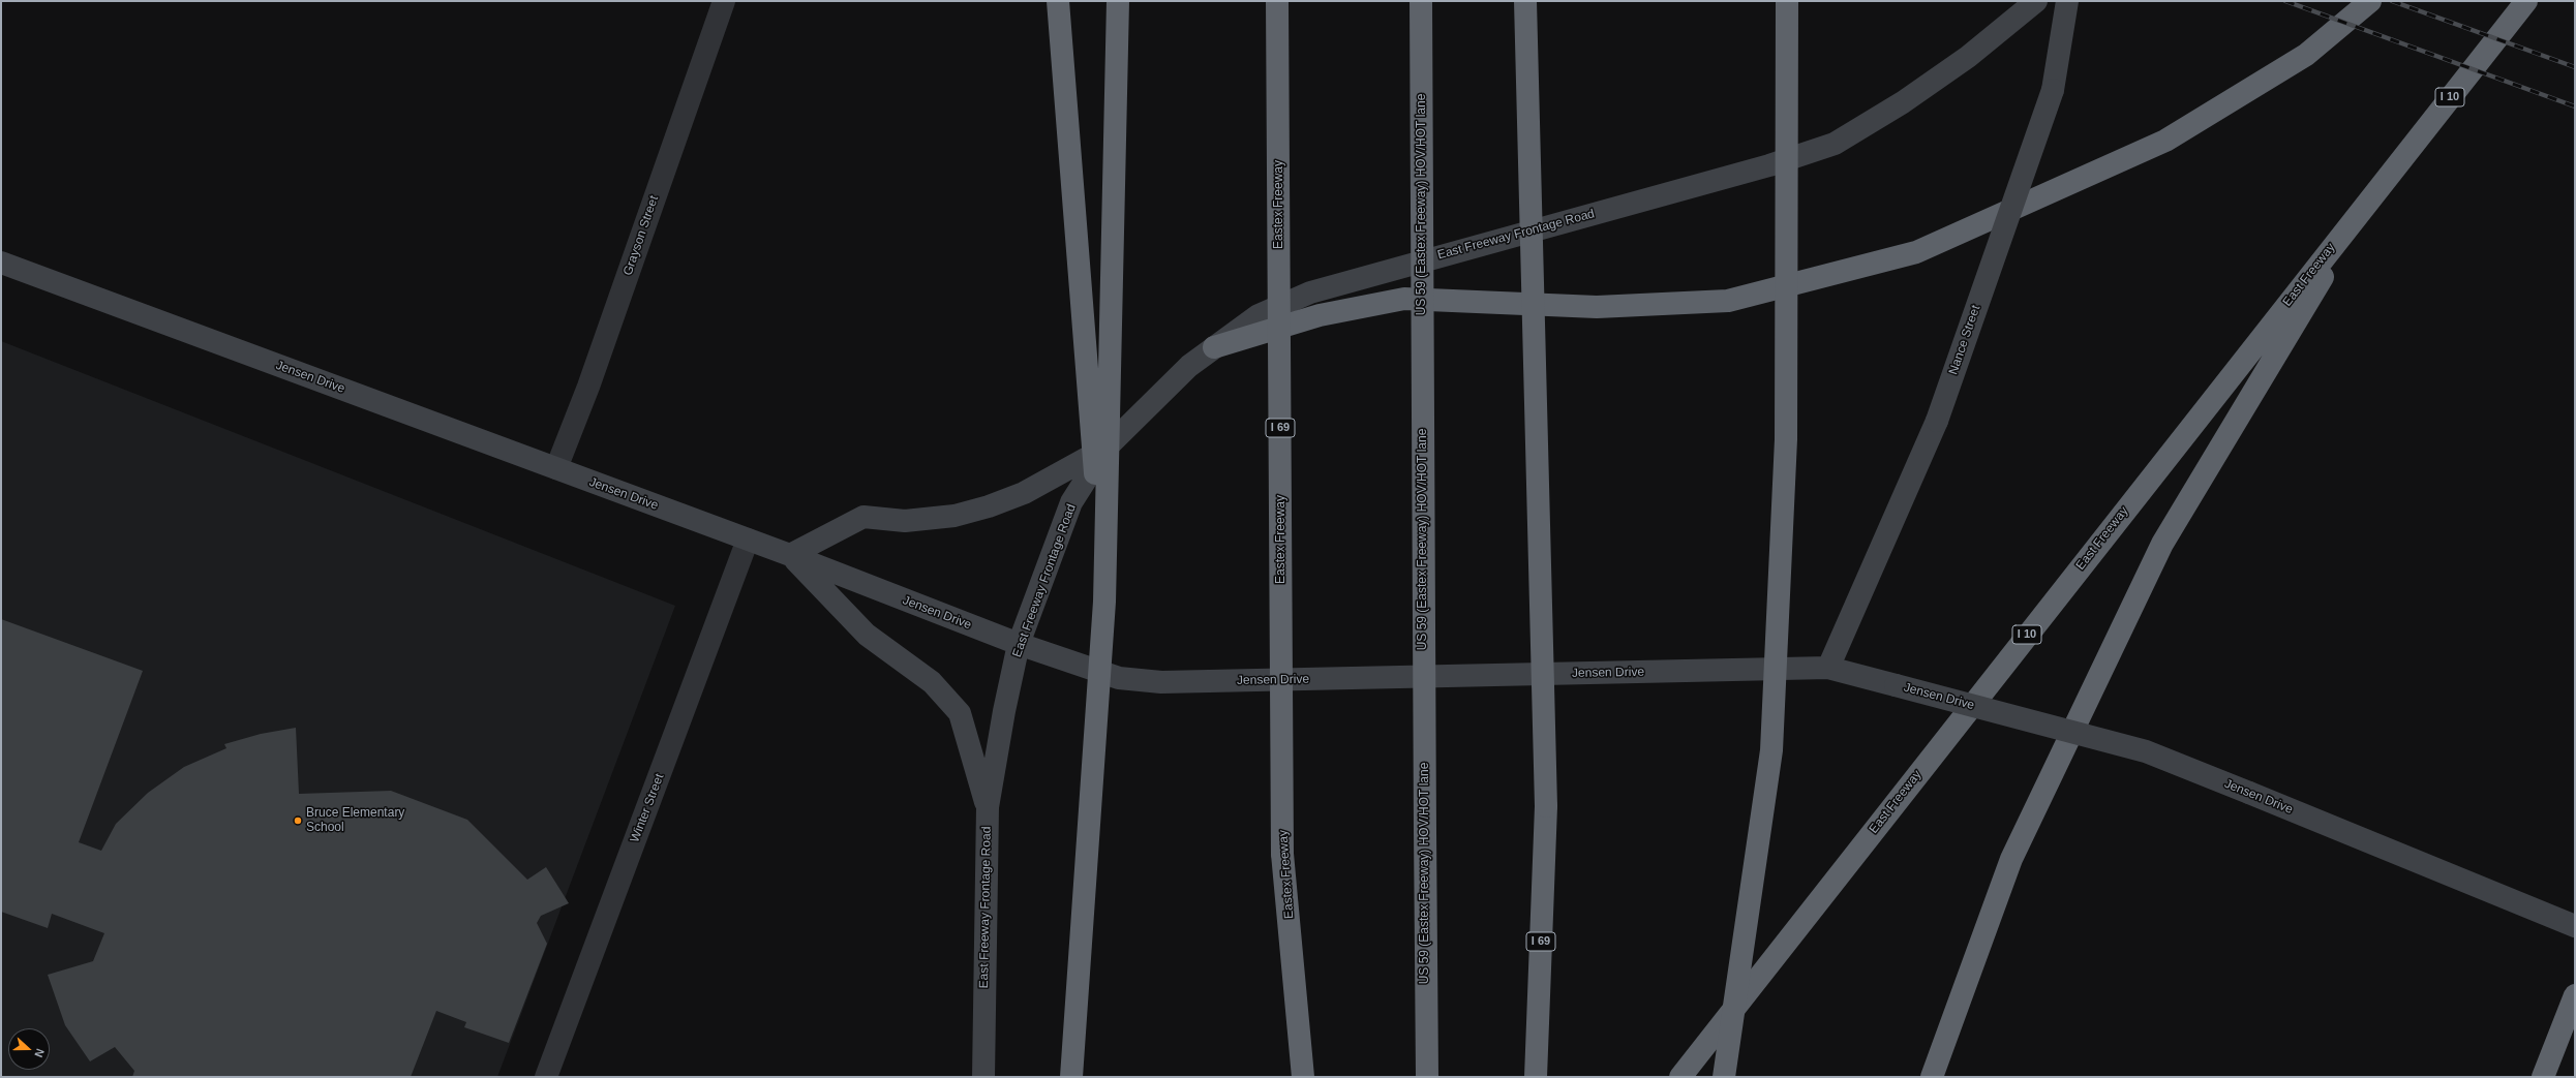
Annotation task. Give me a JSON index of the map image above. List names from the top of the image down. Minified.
{"streets":{"highway":["I 10","Eastex Freeway","US 59 (Eastex Freeway) HOV/HOT lane","East Freeway","I 69"],"main road":["East Freeway Frontage Road","Nance Street","Jensen Drive"],"street":["Grayson Street","Winter Street"]},"crossings":[["East Freeway Frontage Road","Jensen Drive"],["Grayson Street","Jensen Drive"],["Nance Street","Jensen Drive"],["Jensen Drive","Winter Street"]],"places":["Bruce Elementary School"],"north":"right"}
